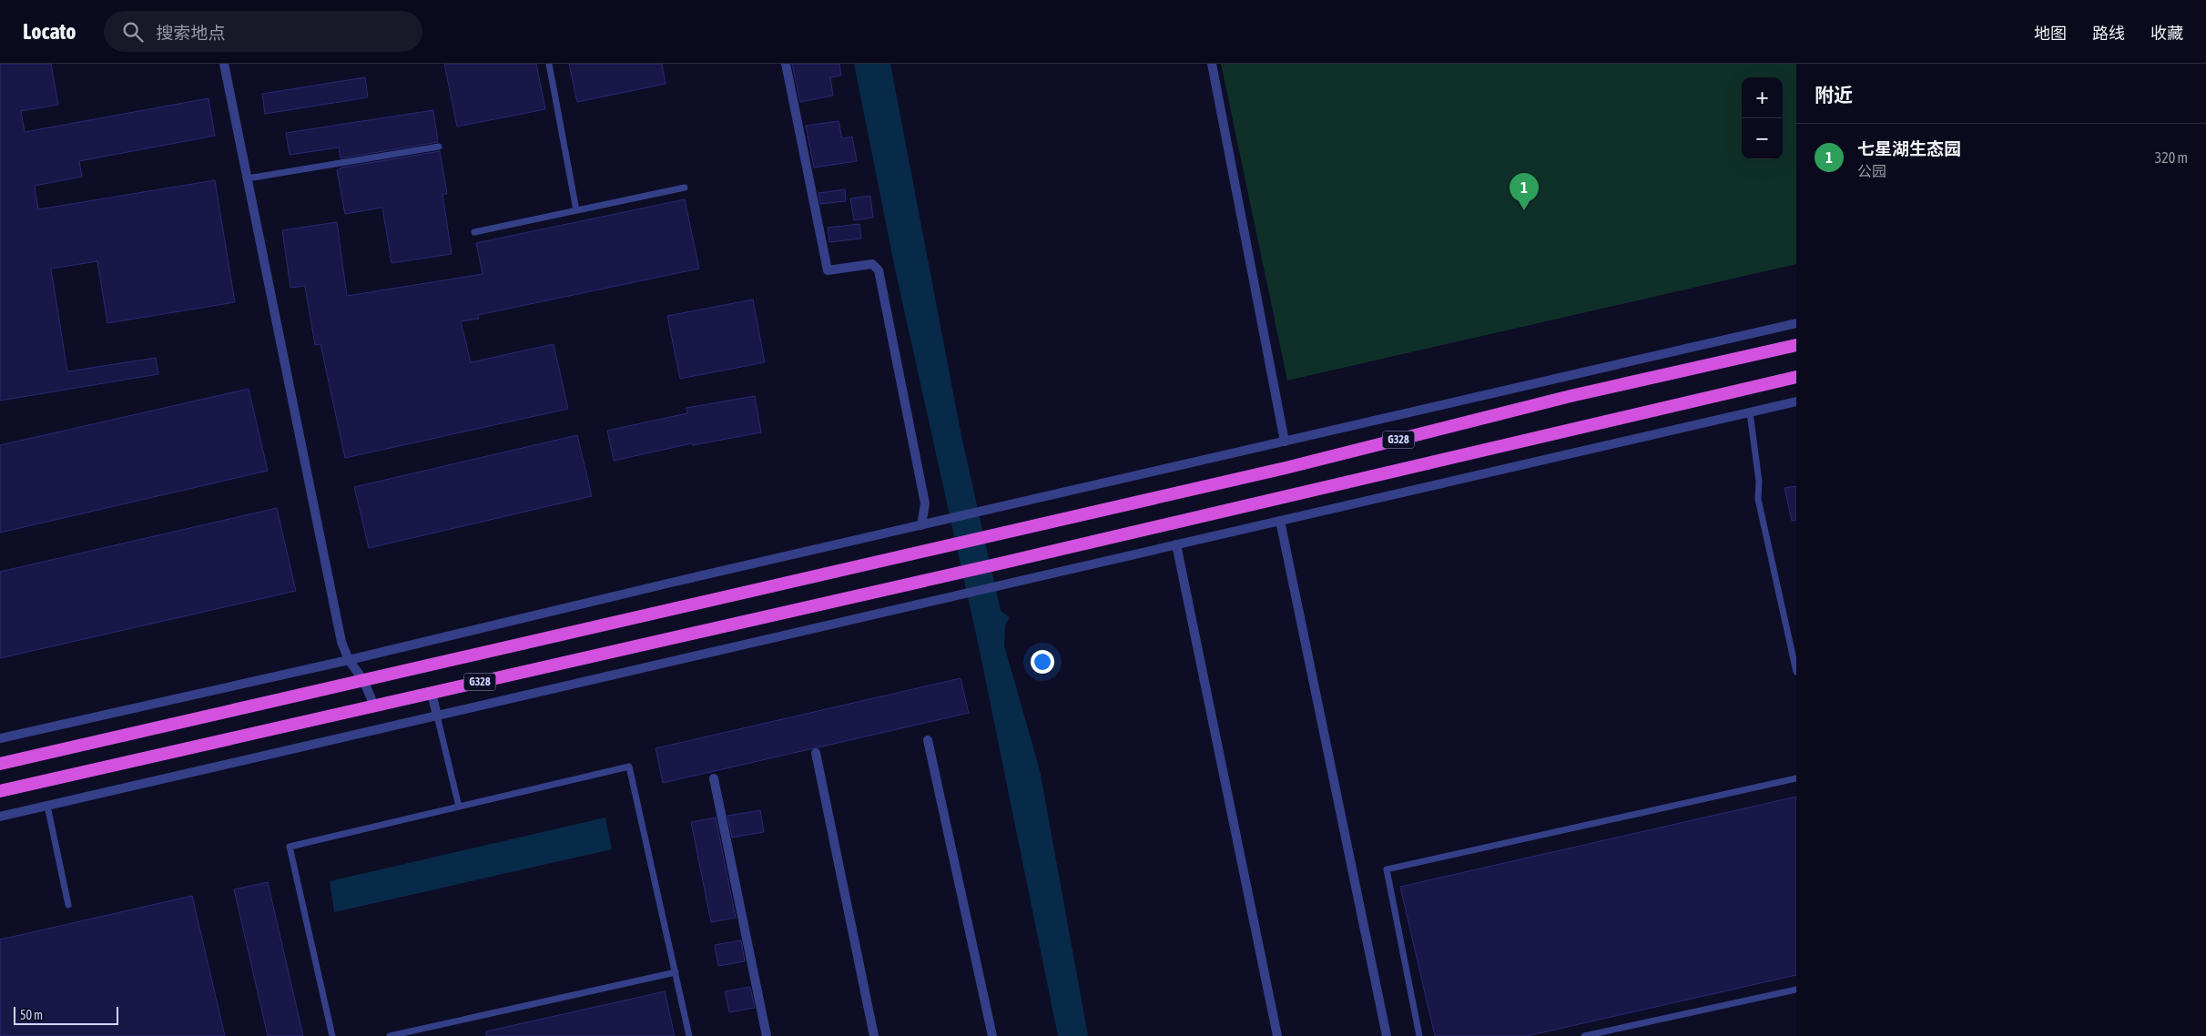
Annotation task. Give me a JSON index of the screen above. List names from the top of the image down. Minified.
{"streets":{"highway":["G328"]},"scale_bar":"50 m","page":{"header":"Locato","search":"搜索地点","nav":["地图","路线","收藏"],"heading":"附近","map_buttons":["+","−"],"list":[{"mark":"1","name":"七星湖生态园","note":"公园","value":"320 m"}],"pins":"1","scale":"50 m"}}
